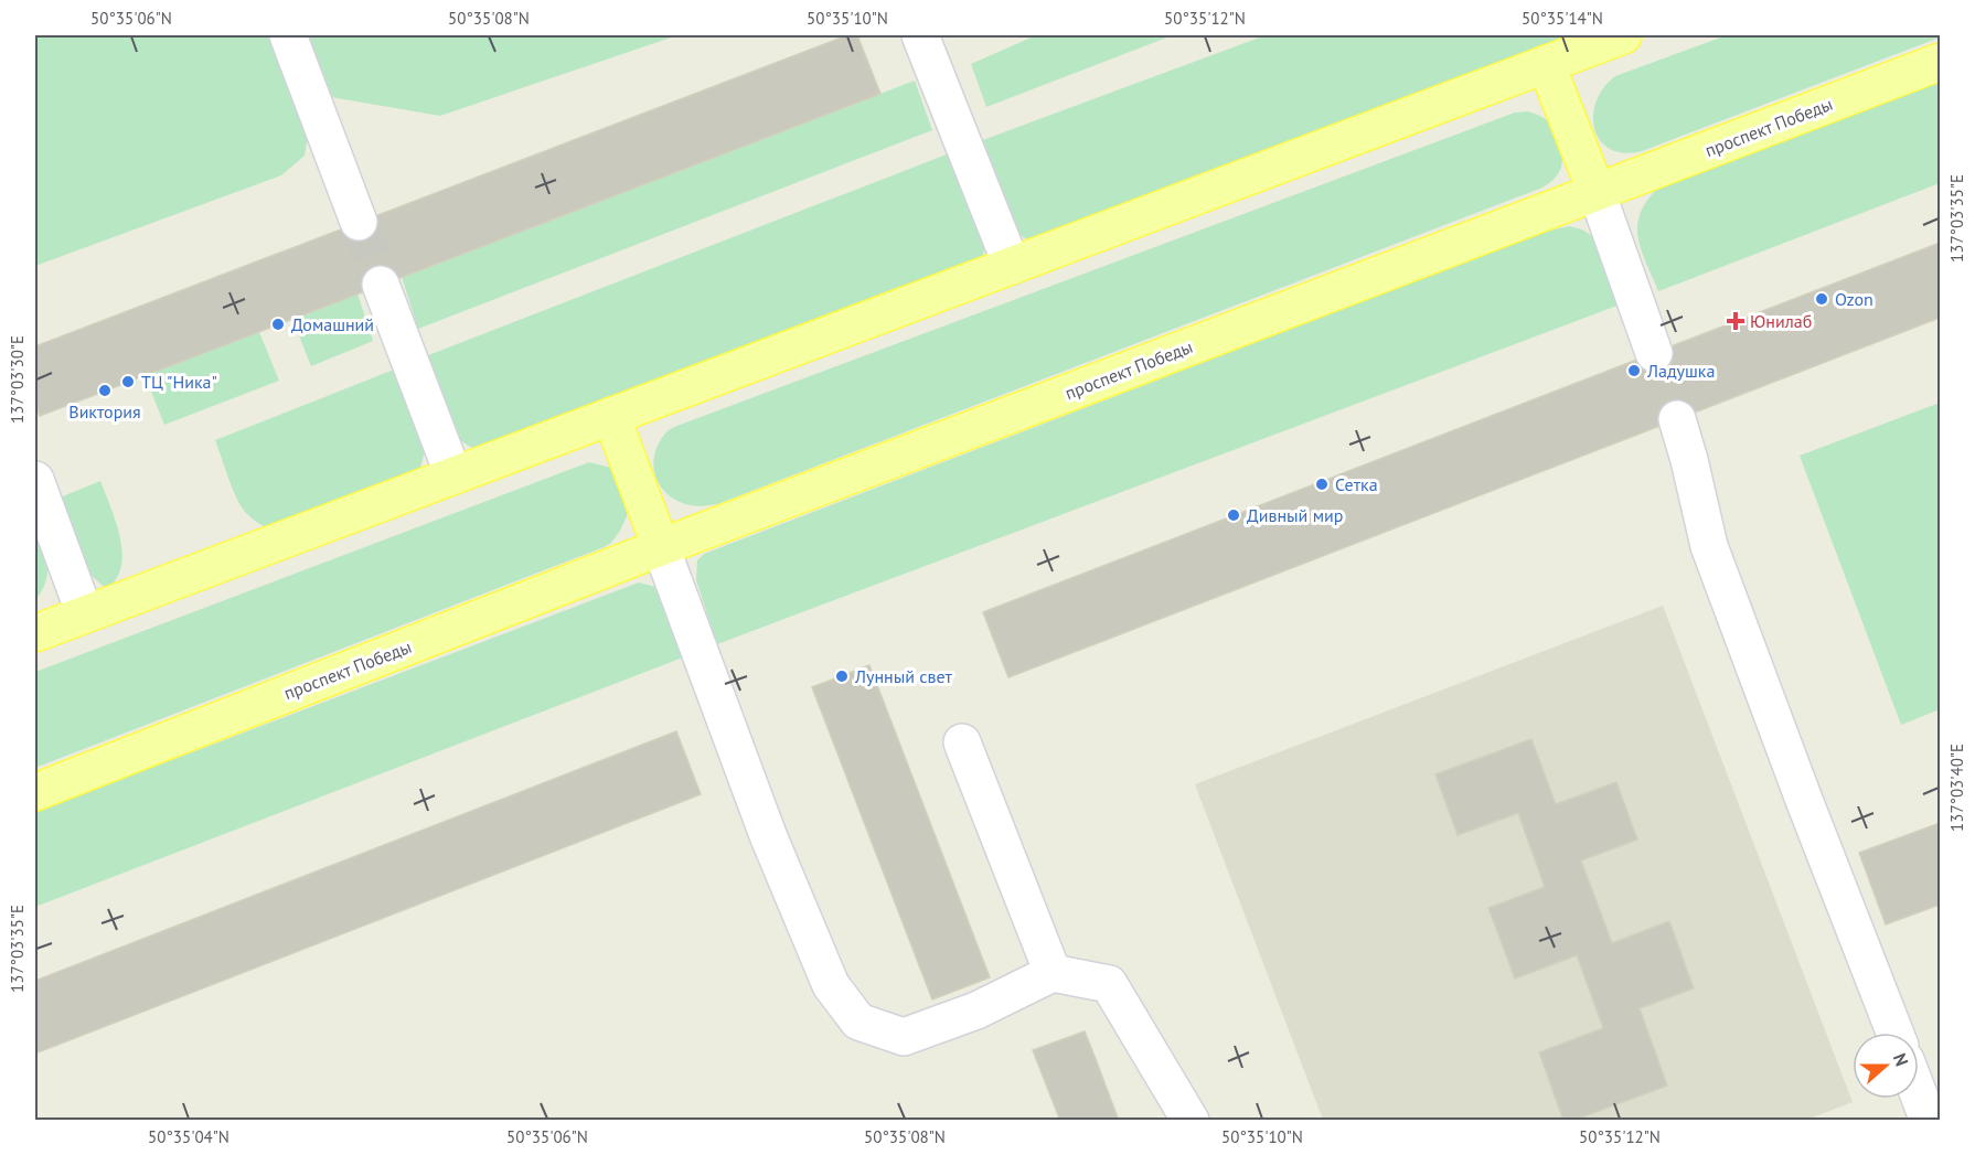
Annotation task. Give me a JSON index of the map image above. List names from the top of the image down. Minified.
{"streets":{"main road":["проспект Победы"]},"places":{"other":["Ozon","Домашний","Ладушка","ТЦ \"Ника\"","Виктория","Сетка","Дивный мир","Лунный свет"],"health":["Юнилаб"]},"north":"right","coordinates":["50°35'06\"N","50°35'08\"N","50°35'10\"N","50°35'12\"N","50°35'14\"N","137°03'35\"E","137°03'30\"E","137°03'40\"E","50°35'04\"N"]}
